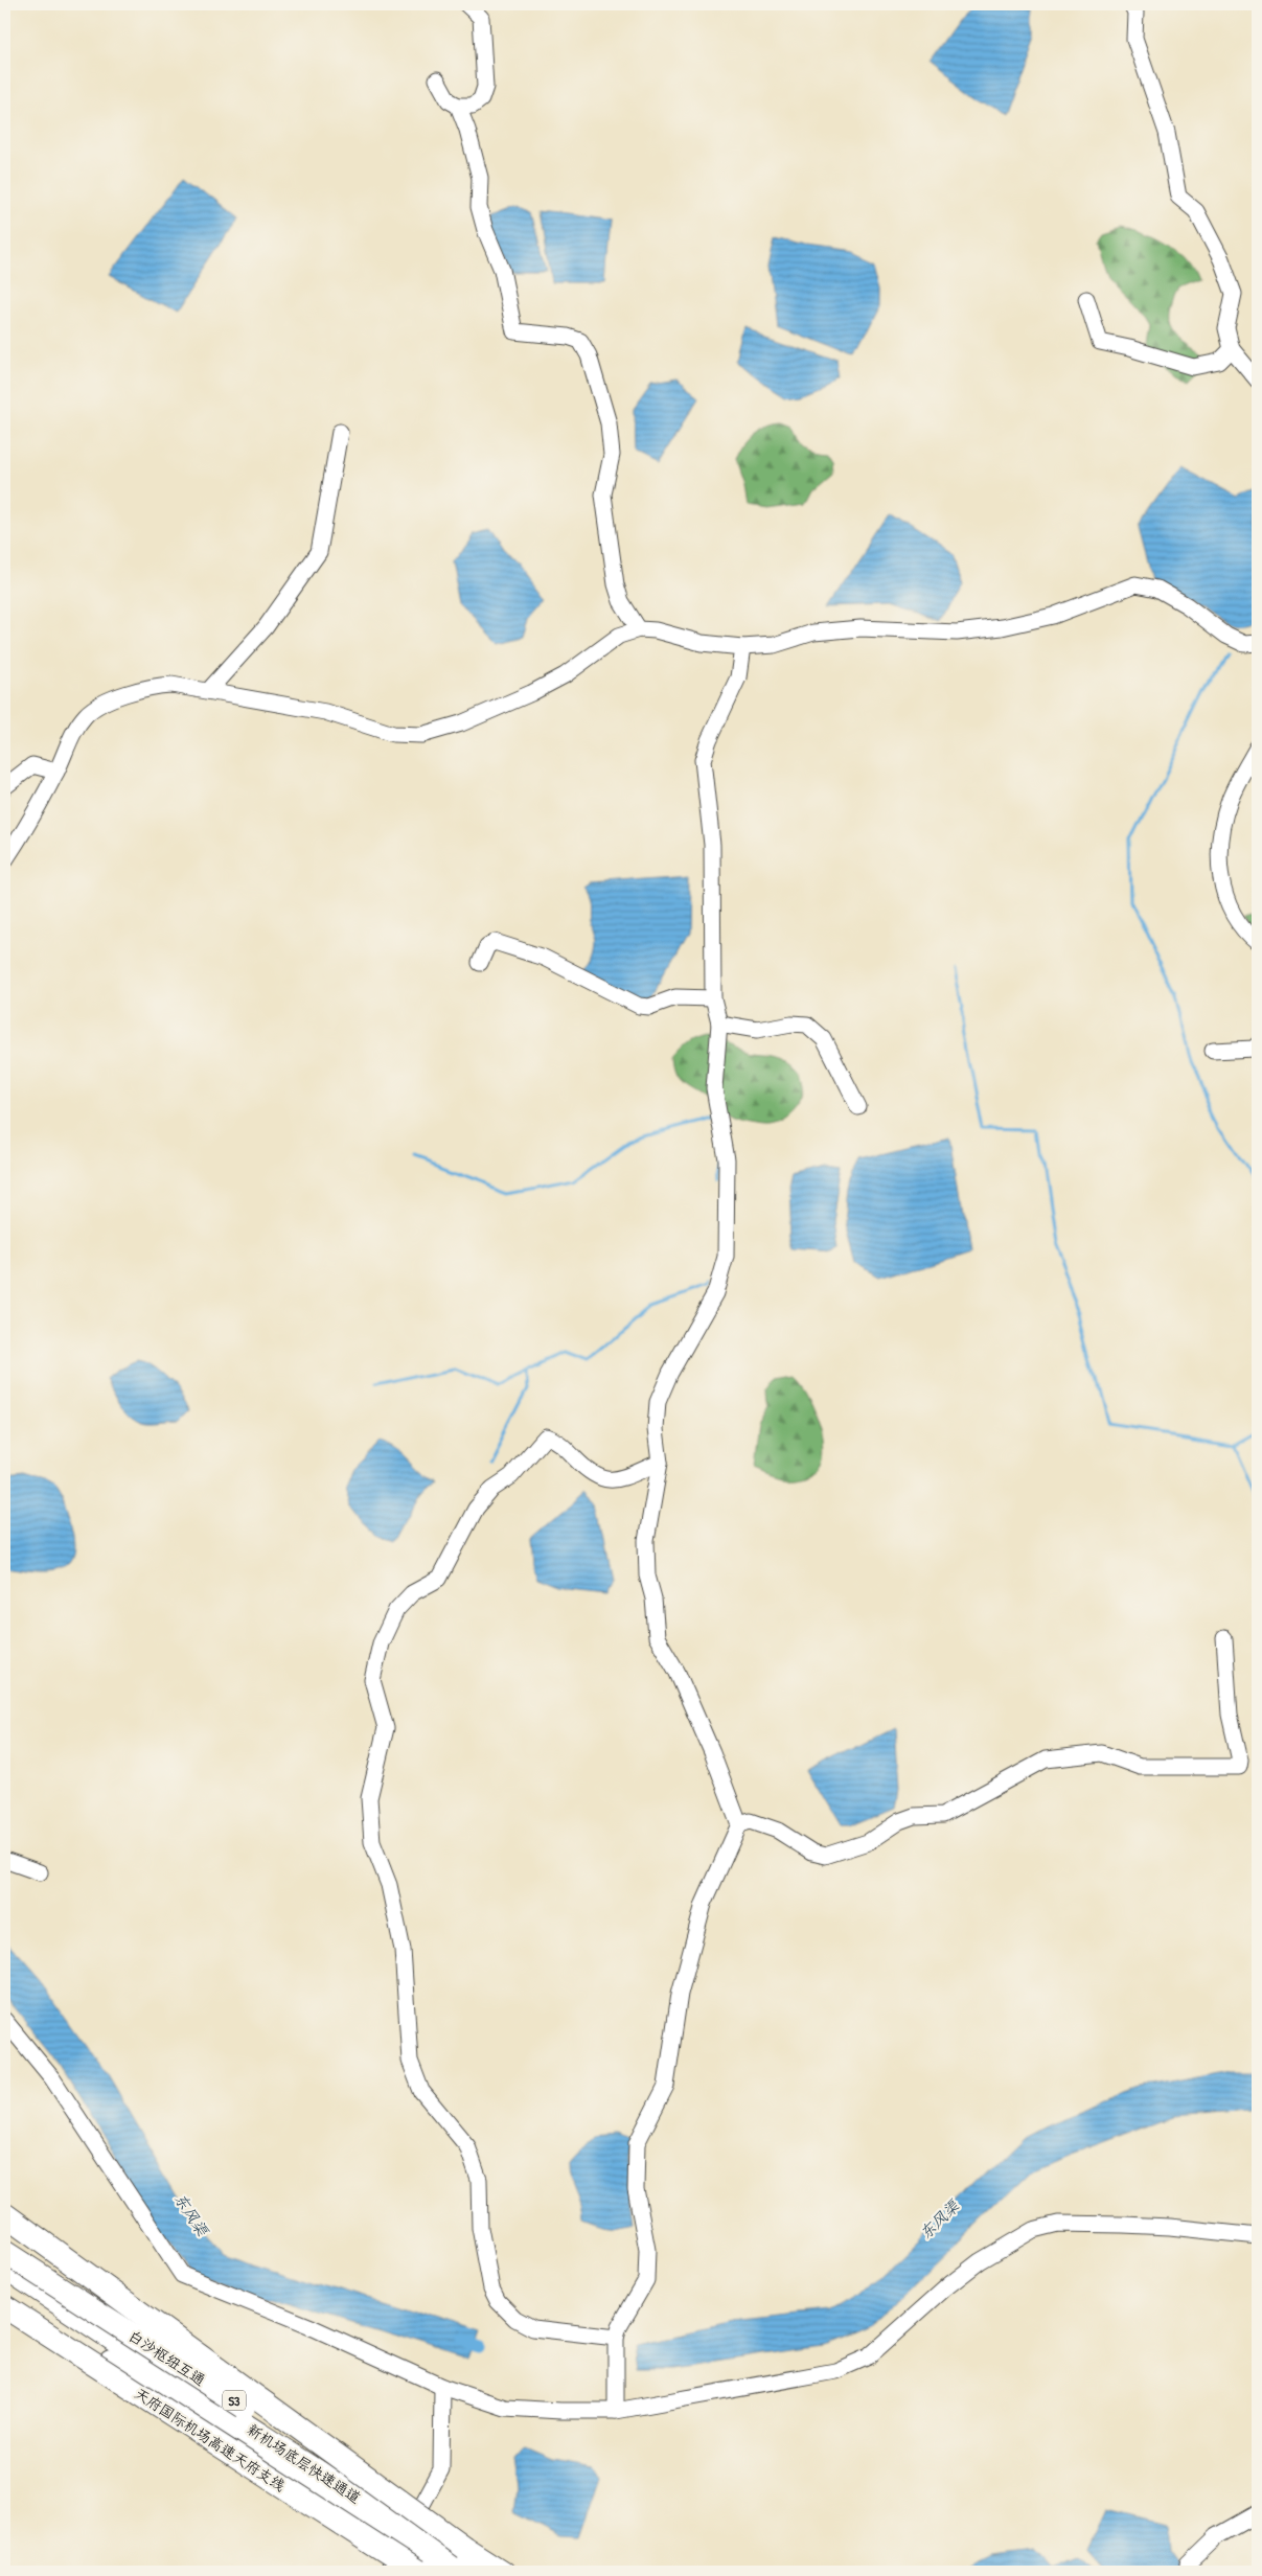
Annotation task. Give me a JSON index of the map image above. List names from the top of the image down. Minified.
{"streets":{"highway":["白沙枢纽互通","S3","天府国际机场高速天府支线","新机场底层快速通道"]},"crossings":[["白沙枢纽互通","S3"]],"water":["东风渠"]}
